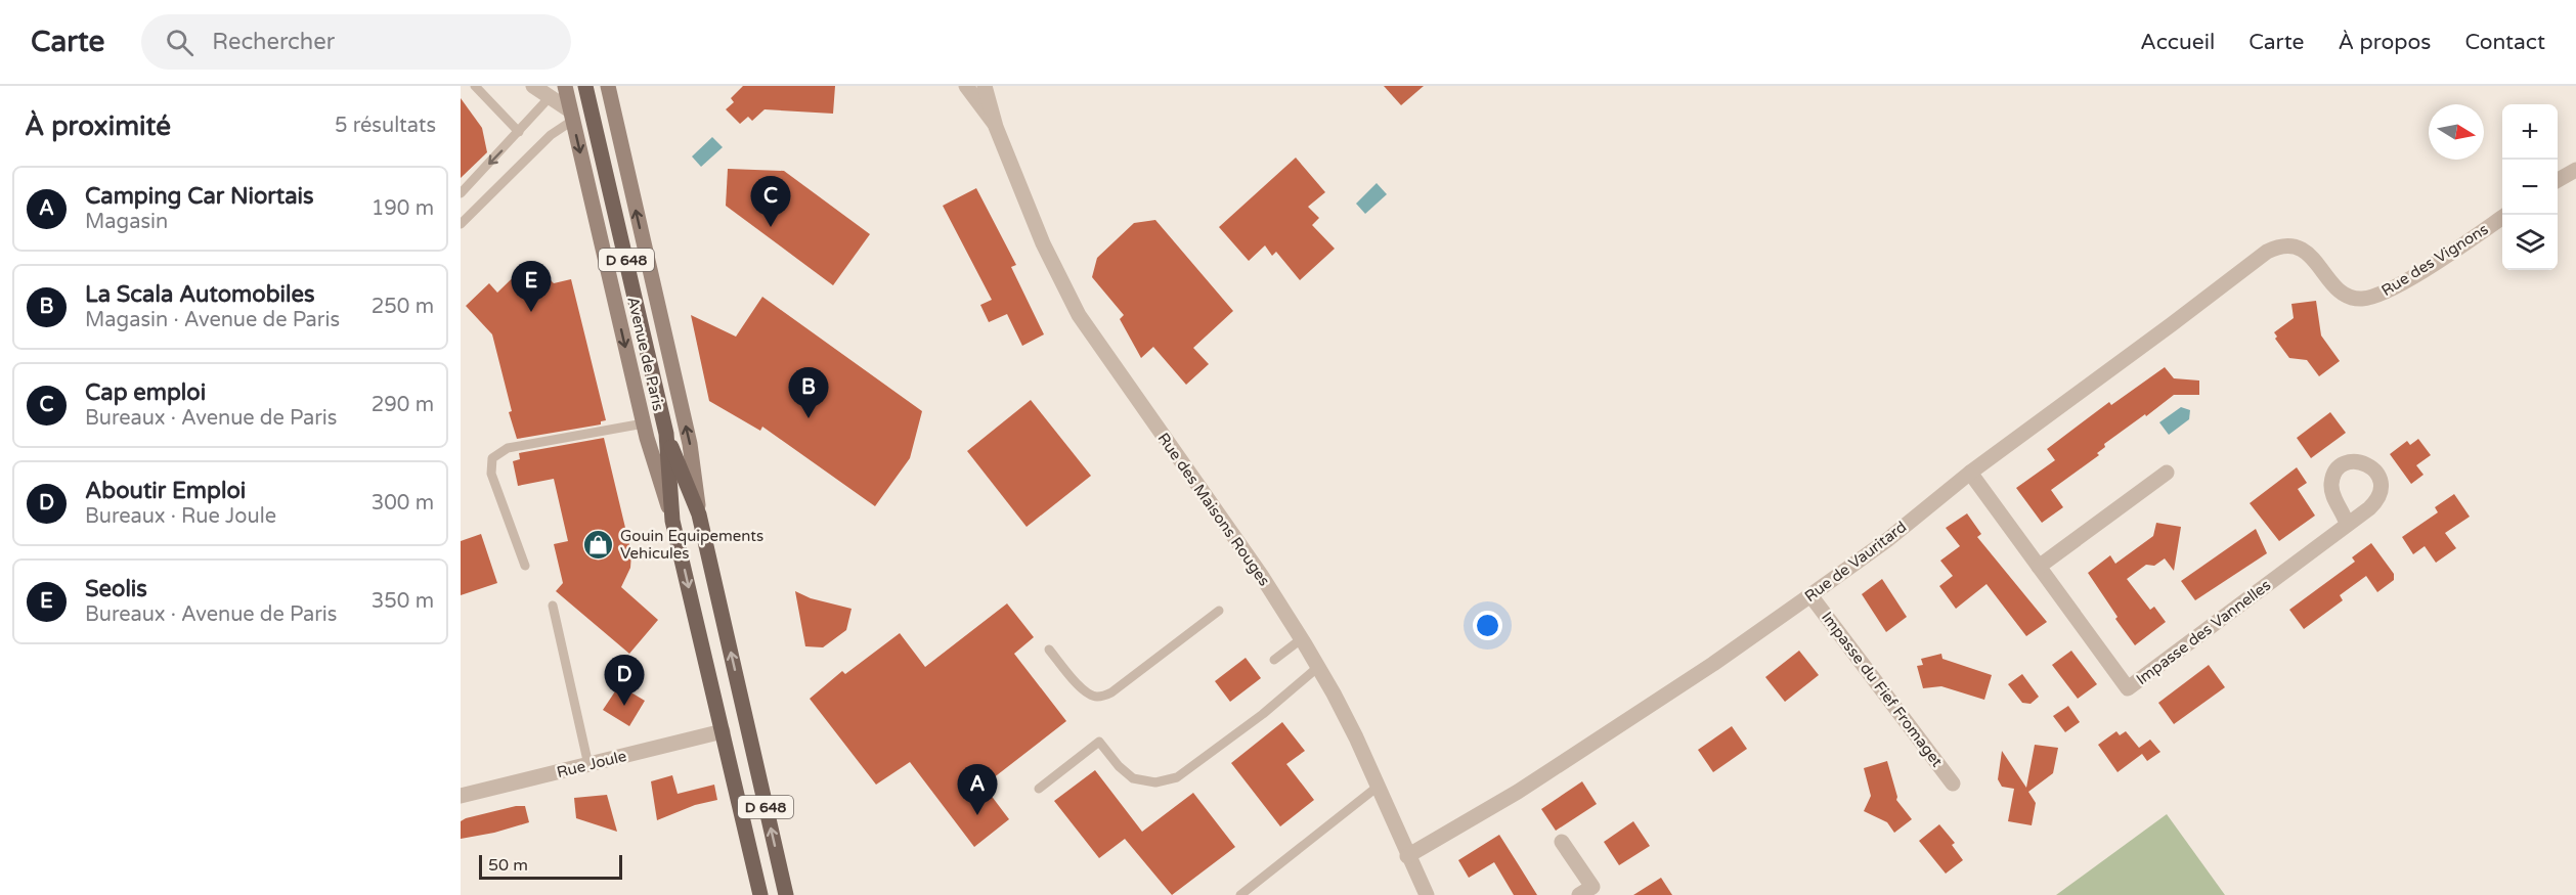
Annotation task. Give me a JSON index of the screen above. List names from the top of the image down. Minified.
{"streets":{"main road":["D 648","Avenue de Paris"],"street":["Rue des Vignons","Rue des Maisons Rouges","Rue de Vauritard","Impasse des Vannelles","Impasse du Fief Fromaget","Rue Joule"]},"crossings":[["Rue des Vignons","Rue de Vauritard"],["Avenue de Paris","Rue Joule"],["Rue des Maisons Rouges","Rue de Vauritard"],["Rue de Vauritard","Impasse des Vannelles"],["Rue de Vauritard","Impasse du Fief Fromaget"]],"places":{"shop":["Gouin Equipements Vehicules"]},"scale_bar":"50 m","north":"right","page":{"header":"Carte","search":"Rechercher","nav":["Accueil","Carte","À propos","Contact"],"heading":["À proximité","5 résultats"],"map_buttons":["+","−"],"list":[{"mark":"A","name":"Camping Car Niortais","note":"Magasin","value":"190 m"},{"mark":"B","name":"La Scala Automobiles","note":"Magasin · Avenue de Paris","value":"250 m"},{"mark":"C","name":"Cap emploi","note":"Bureaux · Avenue de Paris","value":"290 m"},{"mark":"D","name":"Aboutir Emploi","note":"Bureaux · Rue Joule","value":"300 m"},{"mark":"E","name":"Seolis","note":"Bureaux · Avenue de Paris","value":"350 m"}],"pins":["C","E","B","D","A"],"scale":"50 m"}}
